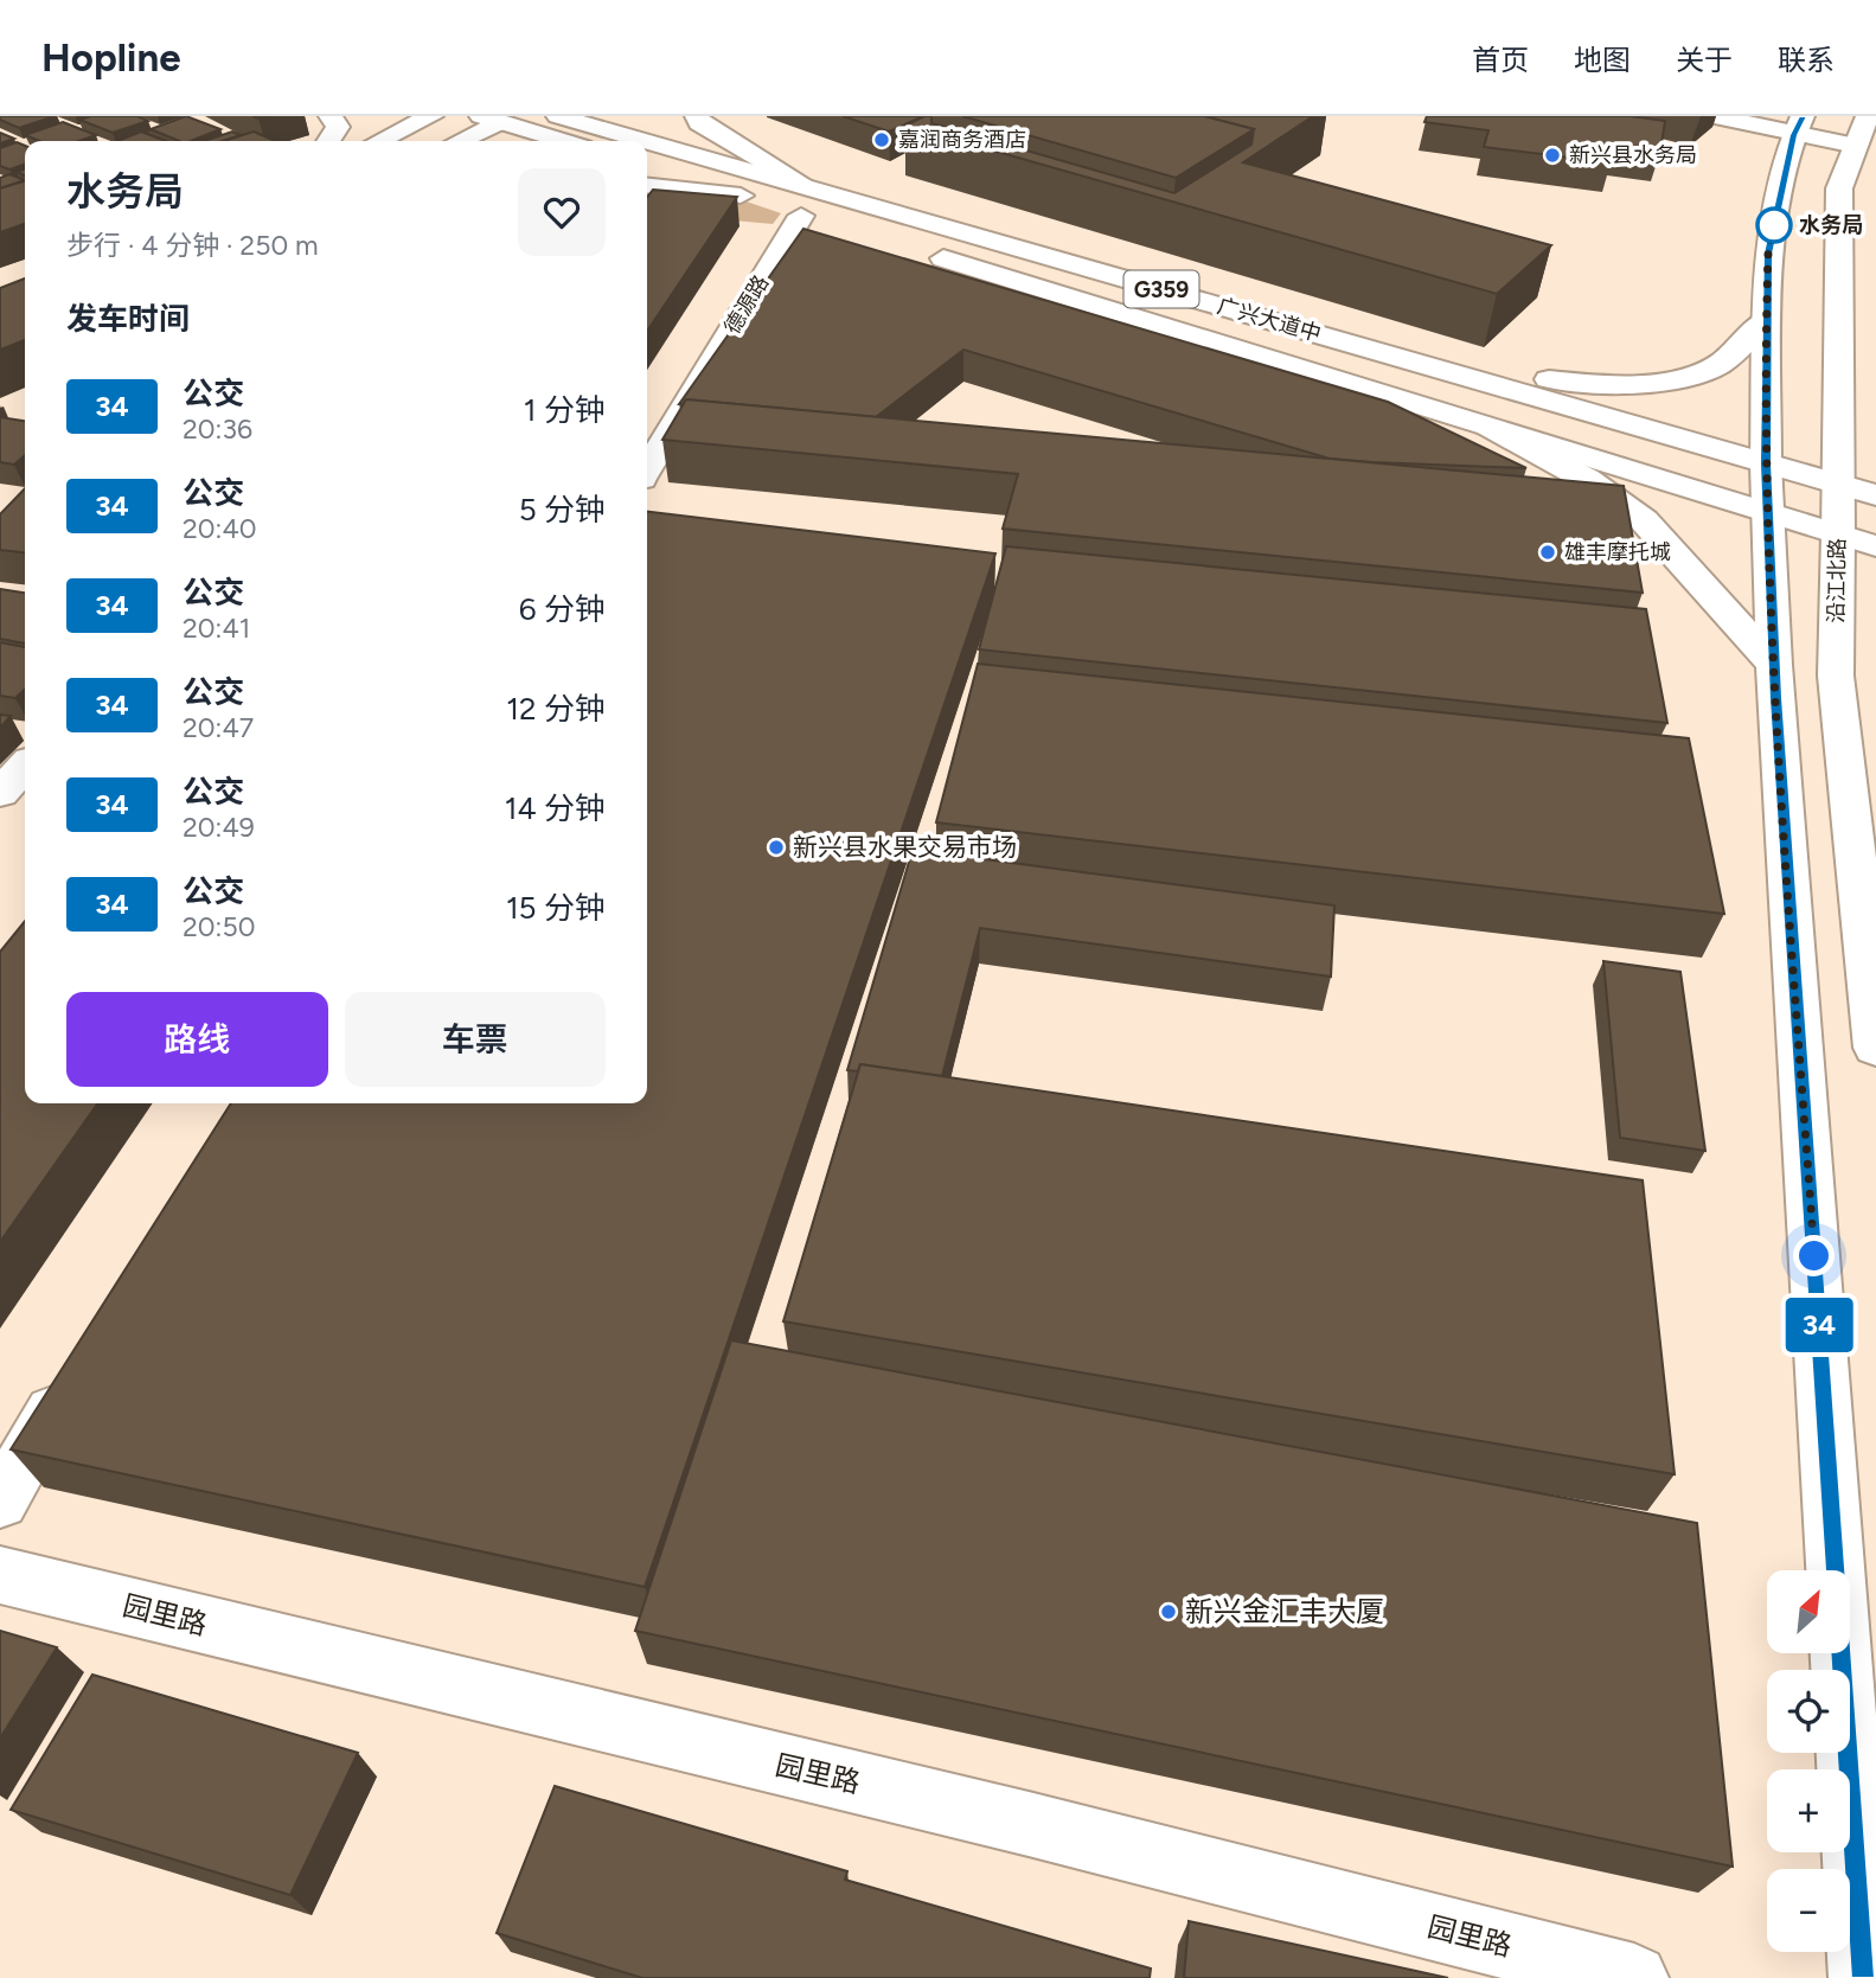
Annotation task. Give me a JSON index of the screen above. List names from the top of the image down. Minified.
{"streets":{"main road":["G359","德源路","广兴大道中","沿江北路","园里路"]},"crossings":[["G359","广兴大道中"],["G359","沿江北路"],["德源路","广兴大道中"],["广兴大道中","沿江北路"]],"places":["嘉润商务酒店","新兴县水务局","水务局","雄丰摩托城","新兴县水果交易市场","新兴金汇丰大厦"],"lines":["bus line 34"],"north":"top right","page":{"header":"Hopline","nav":["首页","地图","关于","联系"],"on_map":"34","heading":[["水务局","步行 · 4 分钟 · 250 m"],"发车时间"],"list":[{"mark":"34","name":"公交","note":"20:36","value":"1 分钟"},{"mark":"34","name":"公交","note":"20:40","value":"5 分钟"},{"mark":"34","name":"公交","note":"20:41","value":"6 分钟"},{"mark":"34","name":"公交","note":"20:47","value":"12 分钟"},{"mark":"34","name":"公交","note":"20:49","value":"14 分钟"},{"mark":"34","name":"公交","note":"20:50","value":"15 分钟"}],"buttons":["路线","车票"],"map_buttons":["+","−"]}}
